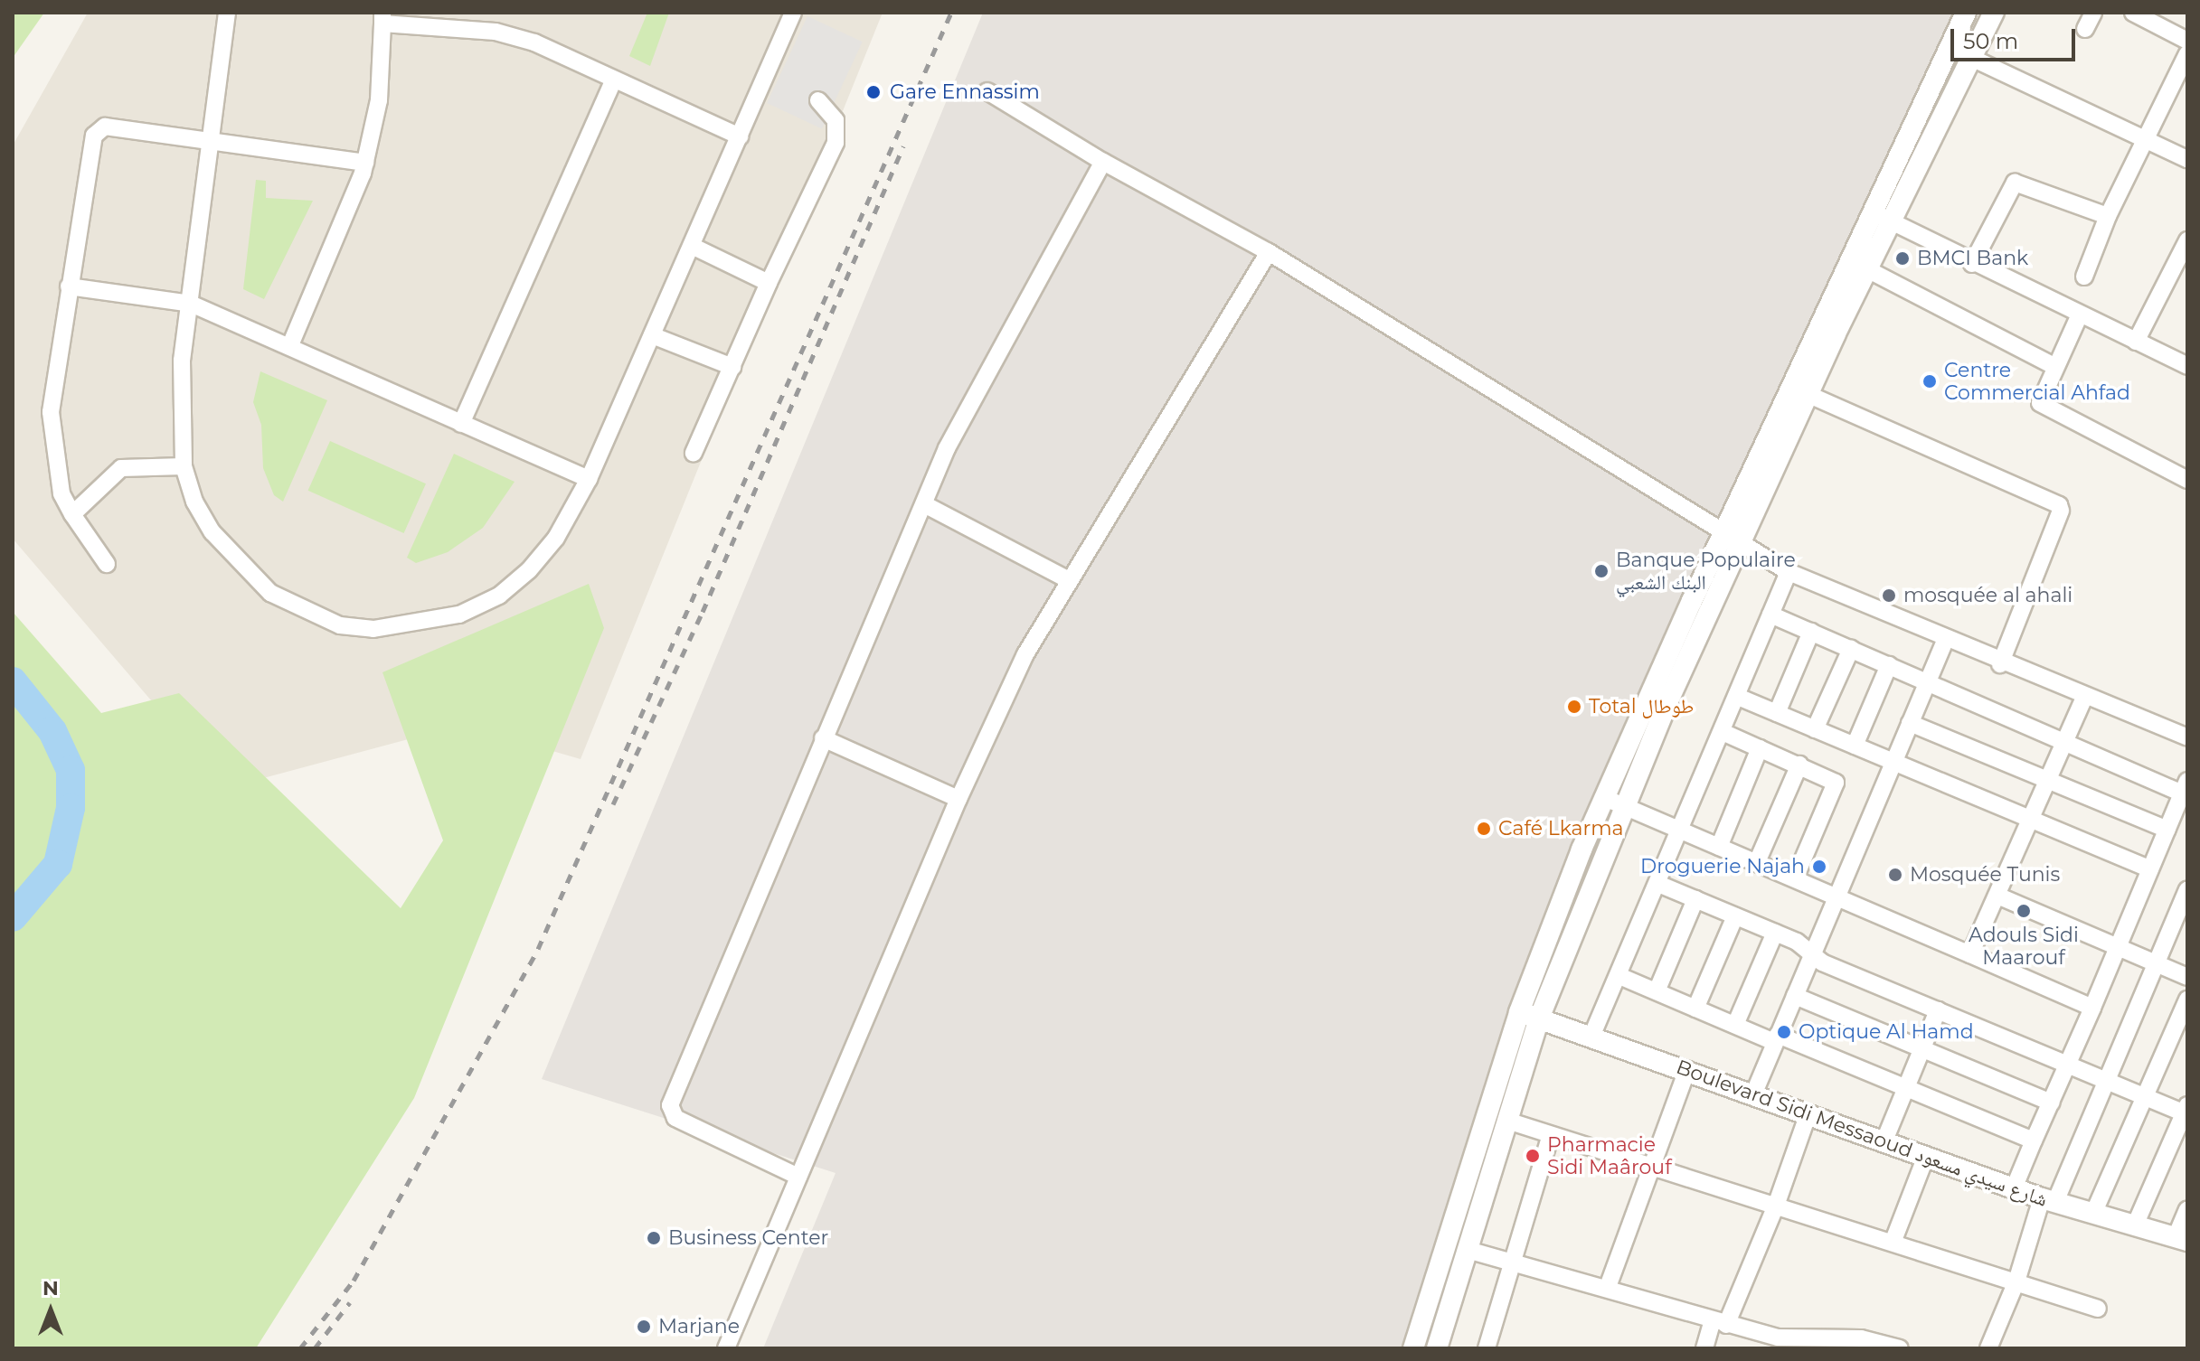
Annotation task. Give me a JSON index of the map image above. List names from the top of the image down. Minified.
{"streets":{"street":["Boulevard Sidi Messaoud شارع سيدي مسعود"]},"places":["Gare Ennassim","BMCI Bank","Centre Commercial Ahfad","Banque Populaire البنك الشعبي","mosquée al ahali","Total طوطال","Café Lkarma","Droguerie Najah","Mosquée Tunis","Adouls Sidi Maarouf","Optique Al Hamd","Pharmacie Sidi Maârouf","Business Center","Marjane"],"scale_bar":"50 m","north":"top"}
